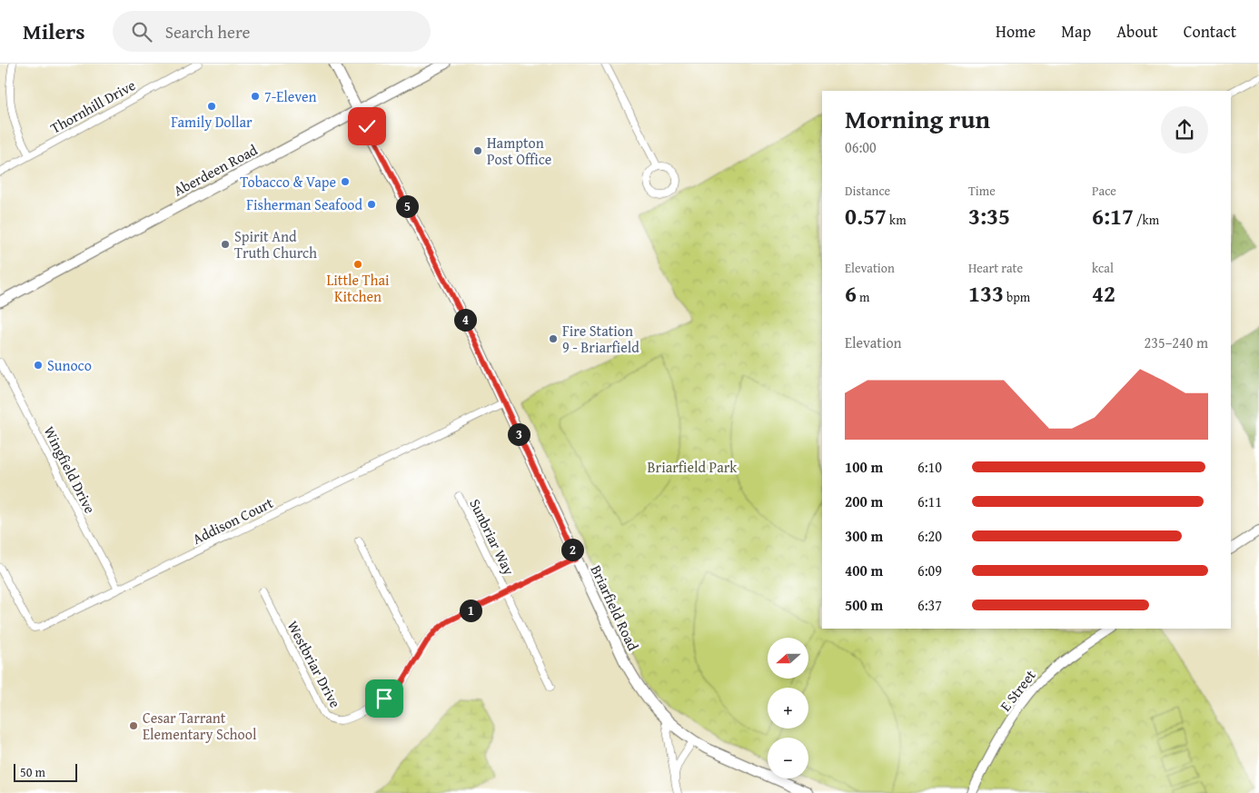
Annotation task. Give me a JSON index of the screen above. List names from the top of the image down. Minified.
{"streets":{"main road":["Aberdeen Road","Briarfield Road"],"street":["Thornhill Drive","Wingfield Drive","Addison Court","Sunbriar Way","Westbriar Drive","E Street"]},"crossings":[["Aberdeen Road","Briarfield Road"],["Wingfield Drive","Addison Court"],["Addison Court","Briarfield Road"],["Sunbriar Way","Westbriar Drive"],["Briarfield Road","Westbriar Drive"]],"parks":["Briarfield Park"],"places":["7-Eleven","Family Dollar","Hampton Post Office","Tobacco & Vape","Fisherman Seafood","Spirit And Truth Church","Little Thai Kitchen","Fire Station 9 - Briarfield","Sunoco","Cesar Tarrant Elementary School"],"scale_bar":"50 m","north":"left","page":{"header":"Milers","search":"Search here","nav":["Home","Map","About","Contact"],"heading":["Morning run","06:00"],"stats":[["Distance","0.57 km"],["Time","3:35"],["Pace","6:17 /km"],["Elevation","6 m"],["Heart rate","133 bpm"],["kcal","42"]],"pins":["5","4","3","2","1"],"chart":["Elevation","235–240 m"],"list":[{"name":"100 m","note":"6:10"},{"name":"200 m","note":"6:11"},{"name":"300 m","note":"6:20"},{"name":"400 m","note":"6:09"},{"name":"500 m","note":"6:37"}],"map_buttons":["+","−"],"scale":"50 m"}}
